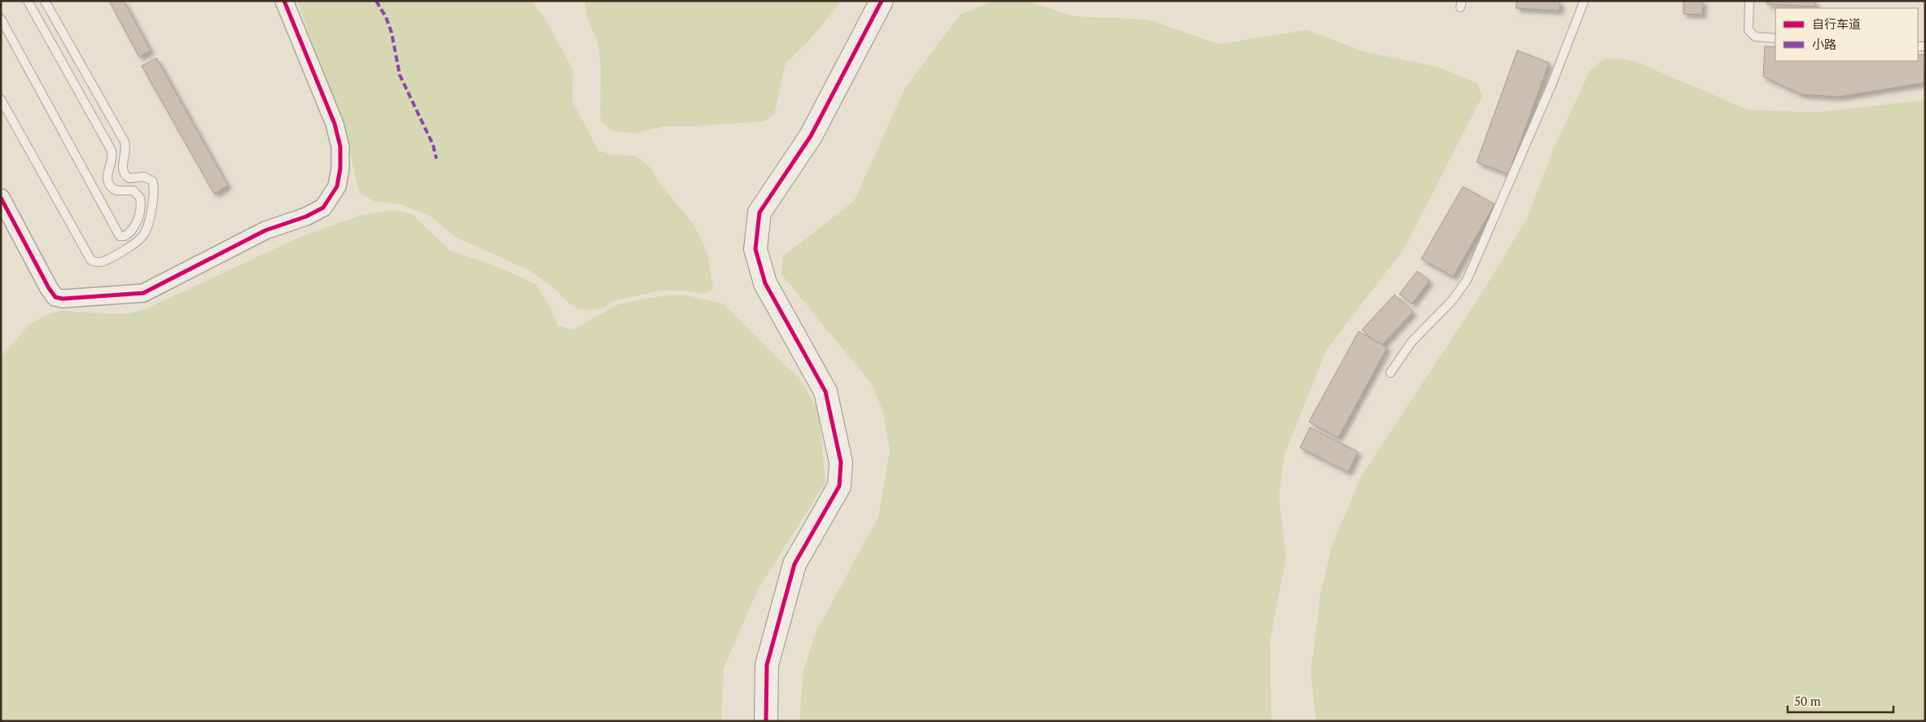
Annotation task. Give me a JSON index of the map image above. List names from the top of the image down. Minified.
{"legend":["自行车道","小路"],"scale_bar":"50 m"}
